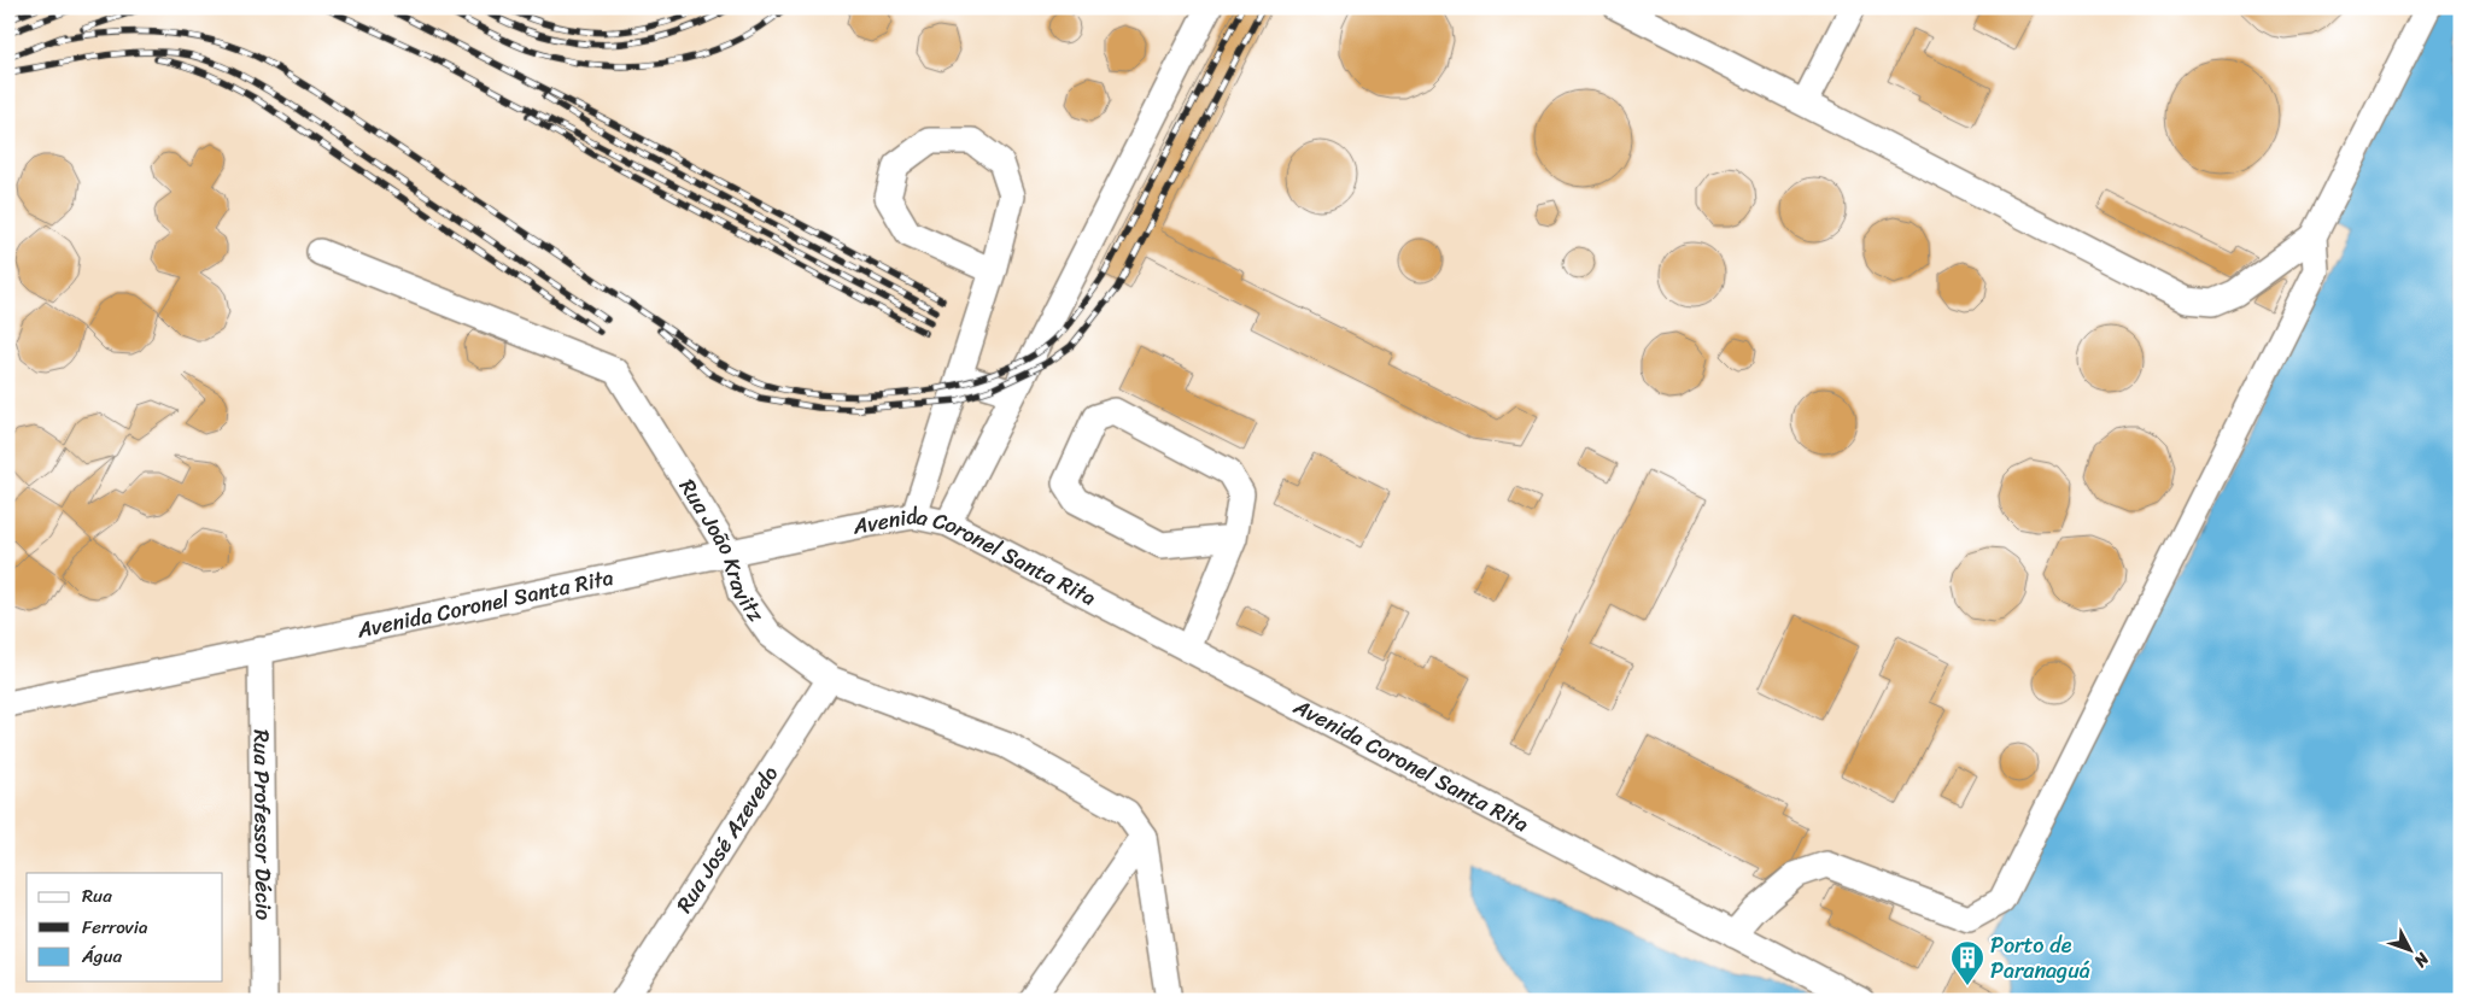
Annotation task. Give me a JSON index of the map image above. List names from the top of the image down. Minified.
{"streets":{"street":["Rua João Kravitz","Avenida Coronel Santa Rita","Rua Professor Décio","Rua José Azevedo"]},"crossings":[["Rua João Kravitz","Avenida Coronel Santa Rita"],["Rua João Kravitz","Rua José Azevedo"],["Avenida Coronel Santa Rita","Rua Professor Décio"]],"places":{"building":["Porto de Paranaguá"]},"legend":["Rua","Ferrovia","Água"],"north":"bottom right"}
